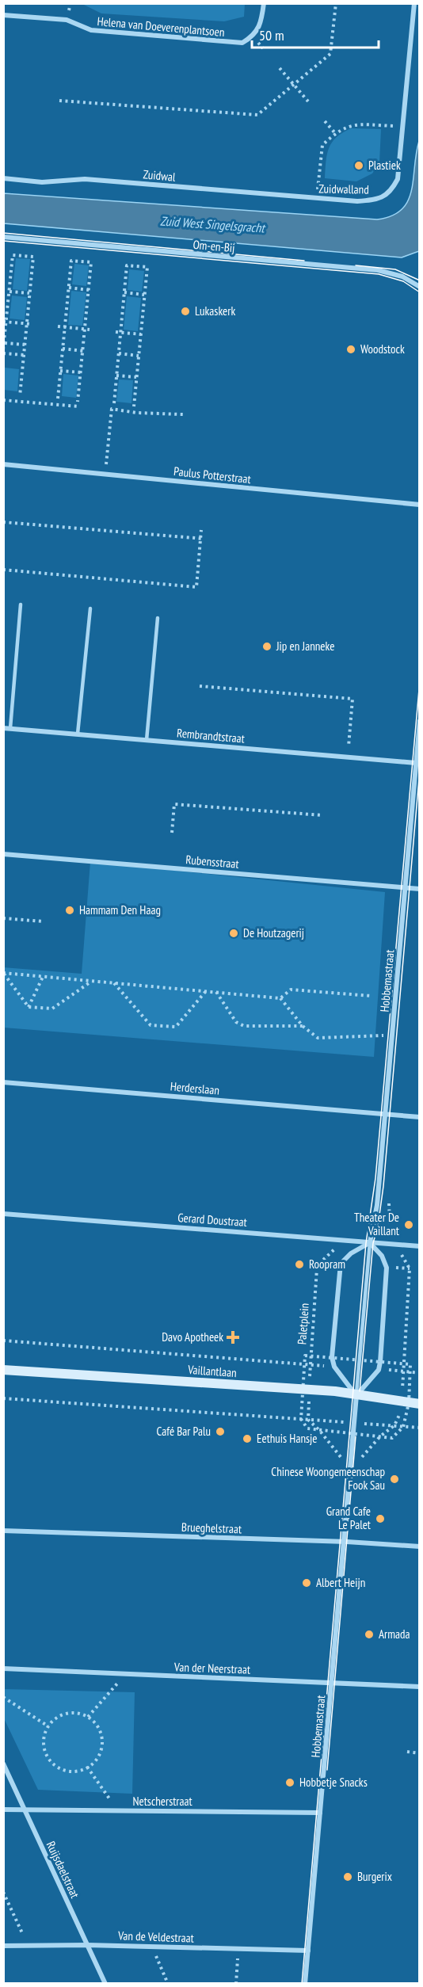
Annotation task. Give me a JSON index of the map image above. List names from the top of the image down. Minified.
{"streets":{"main road":["Vaillantlaan"],"street":["Helena van Doeverenplantsoen","Zuidwal","Zuidwalland","Om-en-Bij","Paulus Potterstraat","Rembrandtstraat","Rubensstraat","Hobbemastraat","Herderslaan","Gerard Doustraat","Brueghelstraat","Van der Neerstraat","Netscherstraat","Ruijsdaelstraat","Van de Veldestraat"],"path":["Paletplein"]},"crossings":[["Zuidwal","Zuidwalland"],["Rembrandtstraat","Hobbemastraat"],["Rubensstraat","Hobbemastraat"],["Hobbemastraat","Herderslaan"],["Hobbemastraat","Gerard Doustraat"],["Hobbemastraat","Vaillantlaan"],["Hobbemastraat","Brueghelstraat"],["Hobbemastraat","Van der Neerstraat"],["Hobbemastraat","Netscherstraat"],["Hobbemastraat","Van de Veldestraat"],["Gerard Doustraat","Paletplein"],["Paletplein","Vaillantlaan"],["Netscherstraat","Ruijsdaelstraat"],["Ruijsdaelstraat","Van de Veldestraat"]],"water":["Zuid West Singelsgracht"],"places":{"other":["Plastiek","Lukaskerk","Woodstock","Jip en Janneke","Hammam Den Haag","De Houtzagerij","Theater De Vaillant","Roopram","Café Bar Palu","Eethuis Hansje","Chinese Woongemeenschap Fook Sau","Grand Cafe Le Palet","Albert Heijn","Armada","Hobbetje Snacks","Burgerix"],"health":["Davo Apotheek"]},"scale_bar":"50 m"}
